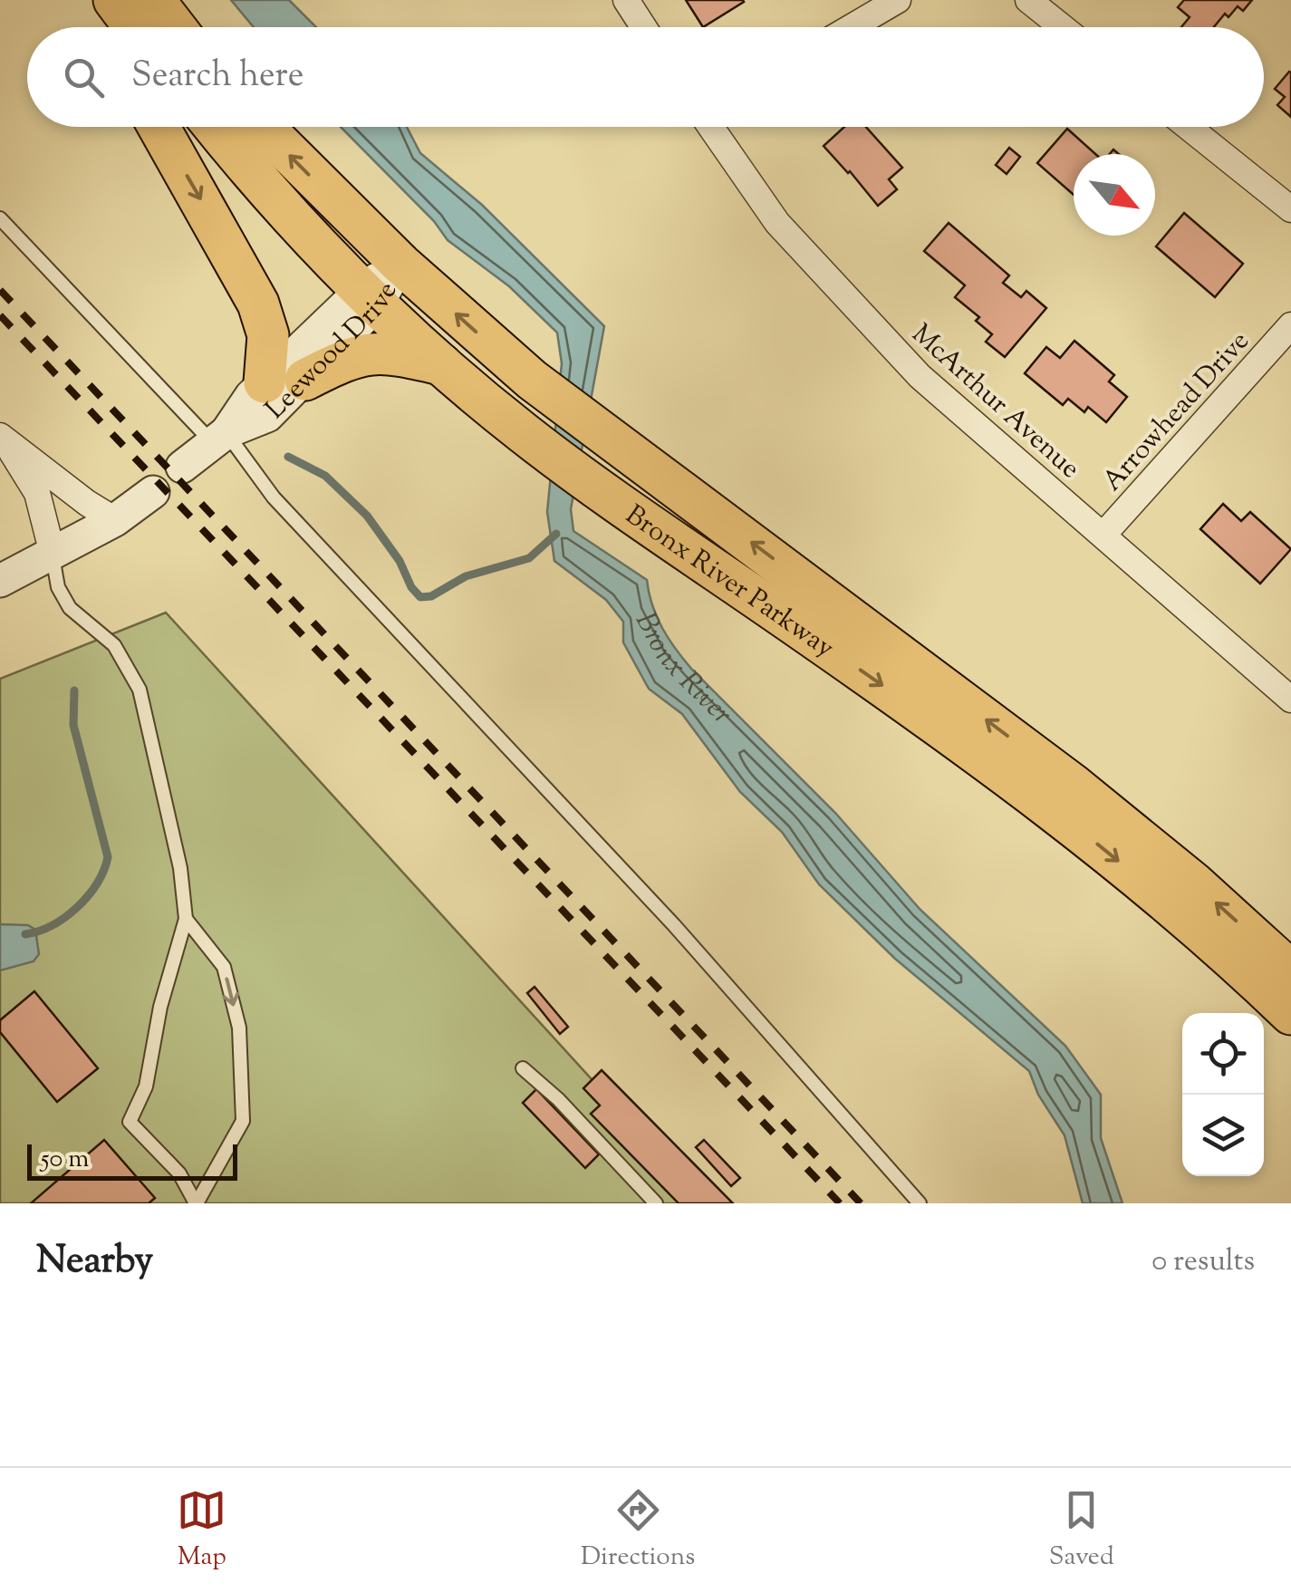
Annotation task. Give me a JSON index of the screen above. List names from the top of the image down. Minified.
{"streets":{"highway":["Bronx River Parkway"],"street":["Leewood Drive","McArthur Avenue","Arrowhead Drive"]},"crossings":[["Leewood Drive","Bronx River Parkway"],["McArthur Avenue","Arrowhead Drive"]],"water":["Bronx River"],"scale_bar":"50 m","north":"bottom right","page":{"search":"Search here","scale":"50 m","heading":["Nearby","0 results"],"nav":["Map","Directions","Saved"]}}
